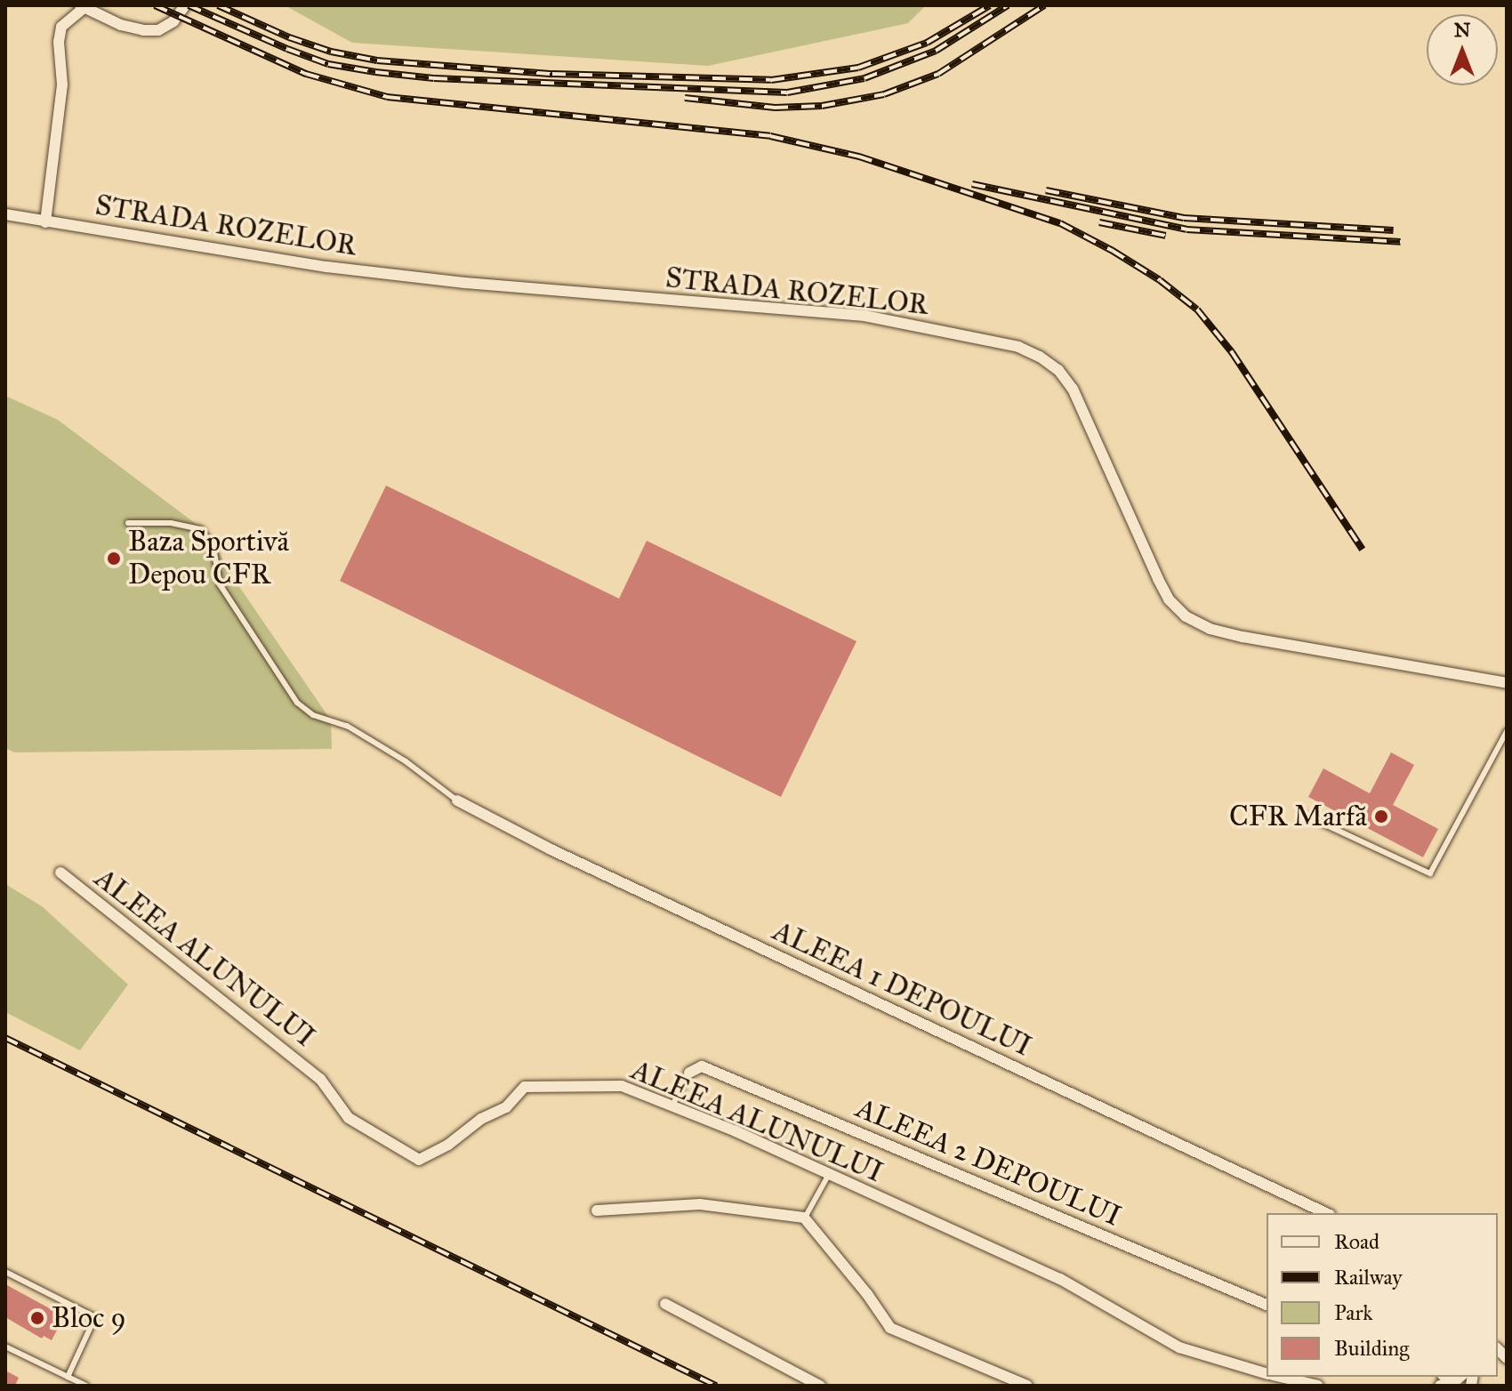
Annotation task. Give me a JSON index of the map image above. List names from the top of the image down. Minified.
{"streets":{"street":["STRADA ROZELOR","ALEEA ALUNULUI","ALEEA 1 DEPOULUI","ALEEA 2 DEPOULUI"]},"places":["Baza Sportivă Depou CFR","CFR Marfă","Bloc 9"],"legend":["Road","Railway","Park","Building"],"north":"top"}
